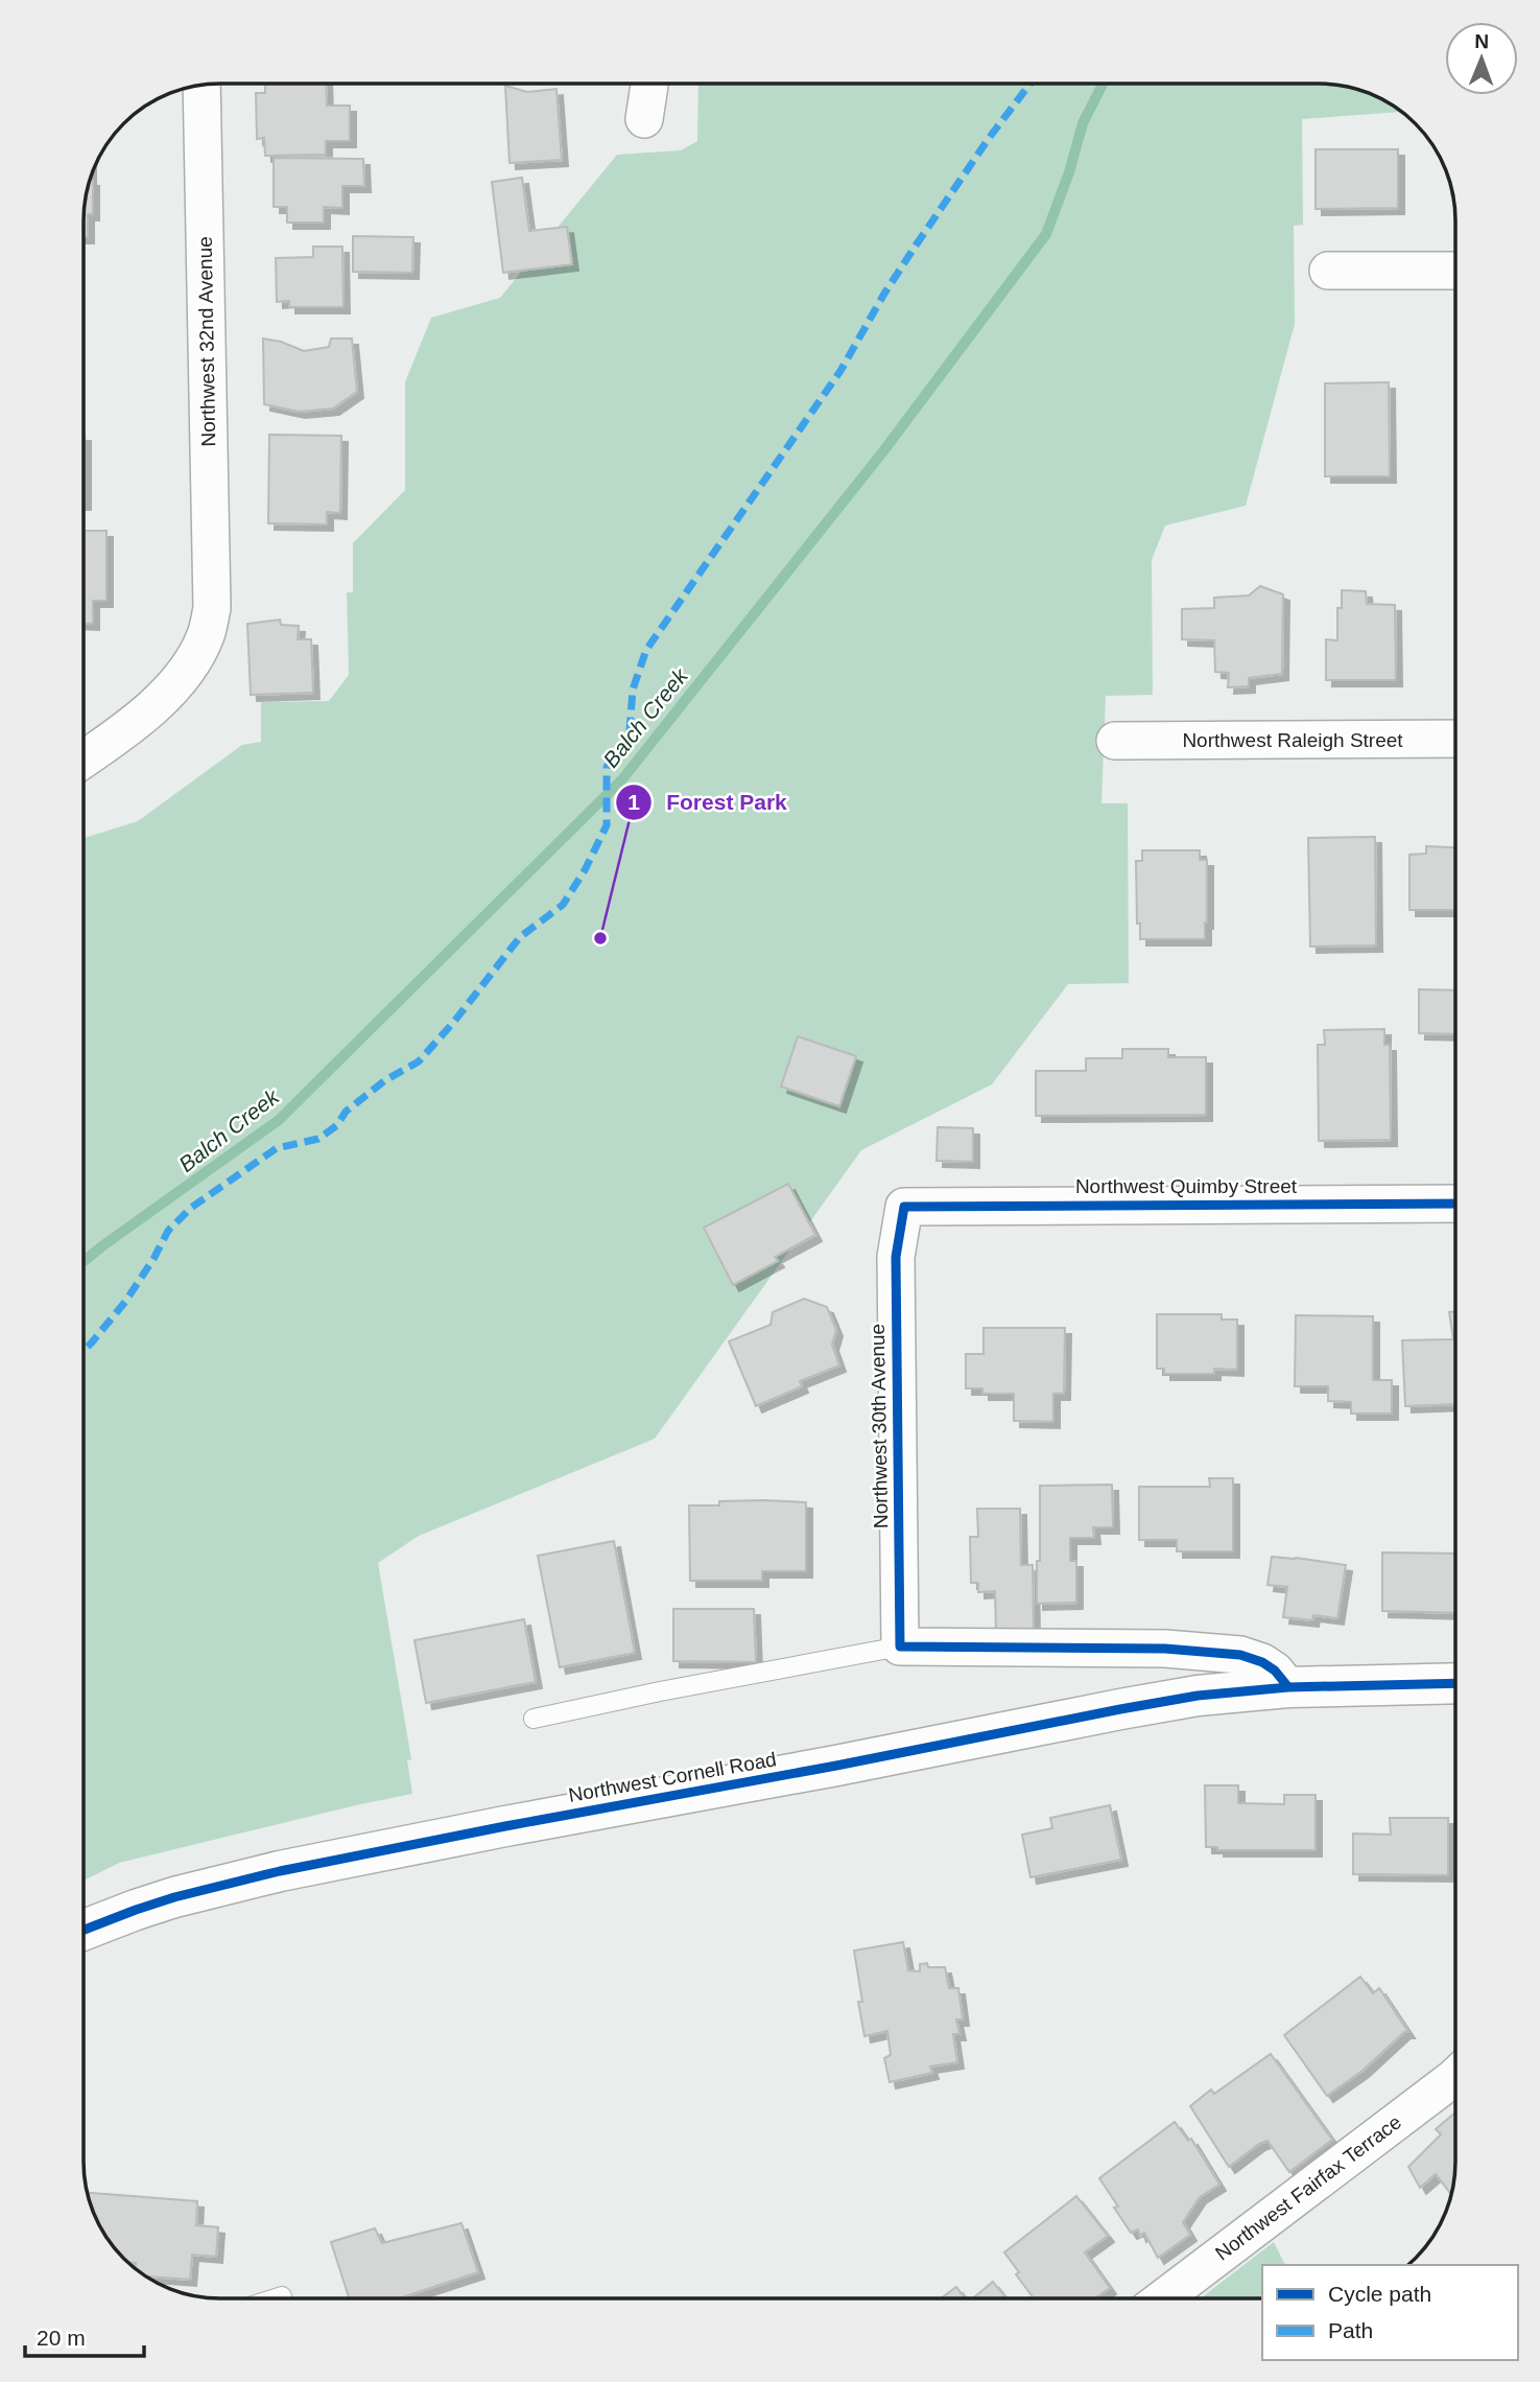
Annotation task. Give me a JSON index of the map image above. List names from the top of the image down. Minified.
{"streets":{"main road":["Northwest Cornell Road"],"street":["Northwest 32nd Avenue","Northwest Raleigh Street","Northwest Quimby Street","Northwest 30th Avenue","Northwest Fairfax Terrace"]},"crossings":[["Northwest Quimby Street","Northwest 30th Avenue"]],"water":["Balch Creek"],"places":["Forest Park"],"legend":["Cycle path","Path"],"scale_bar":"20 m","north":"top"}
